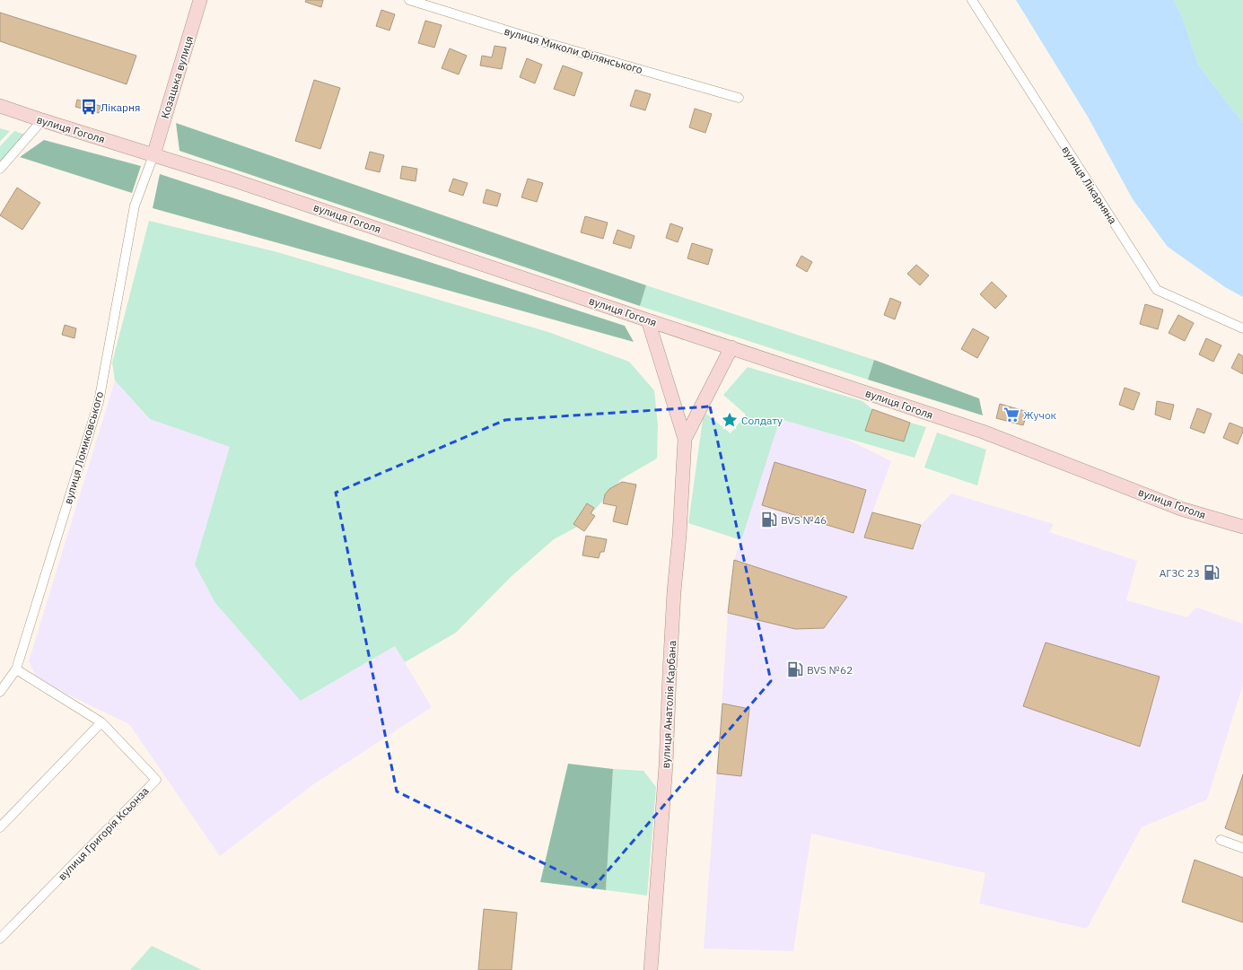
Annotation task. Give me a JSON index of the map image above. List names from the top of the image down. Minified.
{"streets":{"street":["вулиця Миколи Філянського","Козацька вулиця","вулиця Гоголя","вулиця Лікарняна","вулиця Ломиковського","вулиця Анатолія Карбана","вулиця Григорія Ксьонза"]},"crossings":[["Козацька вулиця","вулиця Гоголя"],["Козацька вулиця","вулиця Ломиковського"],["вулиця Гоголя","вулиця Ломиковського"],["вулиця Ломиковського","вулиця Григорія Ксьонза"]],"places":{"bus stop":["Лікарня"],"supermarket":["Жучок"],"place":["Солдату"],"fuel station":["BVS №46","АГЗС 23","BVS №62"]}}
